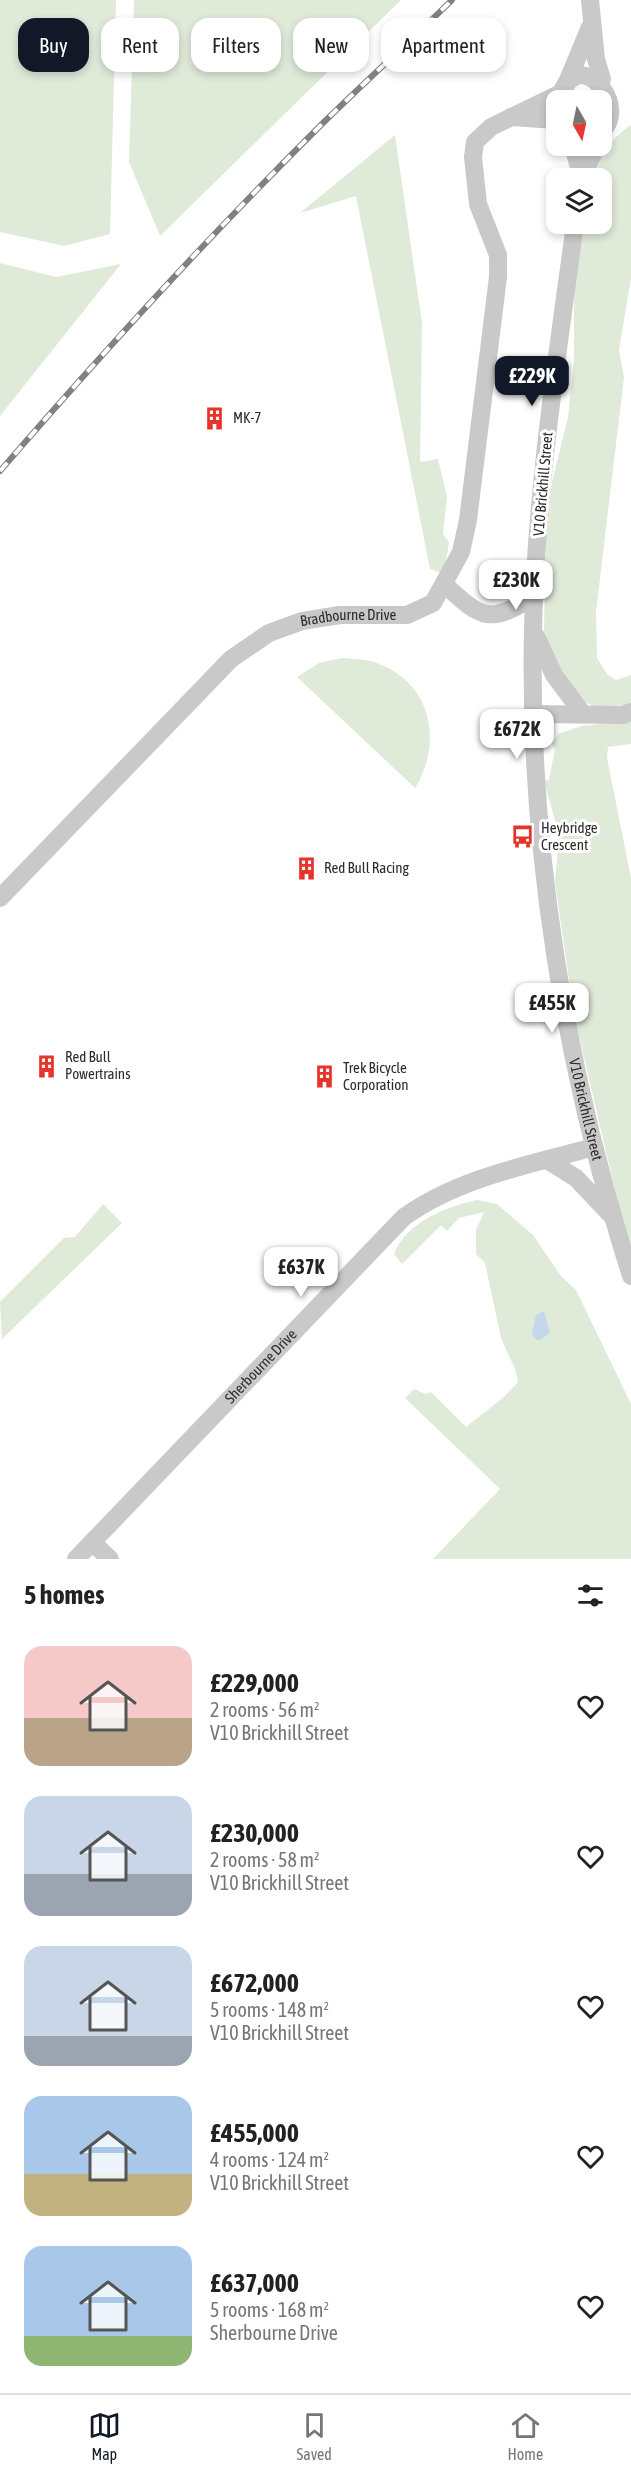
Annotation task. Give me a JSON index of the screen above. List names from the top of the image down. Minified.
{"streets":{"street":["V10 Brickhill Street","Bradbourne Drive","Sherbourne Drive"]},"crossings":[["V10 Brickhill Street","Sherbourne Drive"]],"places":{"building":["MK-7","Red Bull Racing","Red Bull Powertrains","Trek Bicycle Corporation"],"bus stop":["Heybridge Crescent"]},"north":"bottom","page":{"chip":["Buy","Rent","Filters","New","Apartment"],"price":["£229K","£230K","£672K","£455K","£637K"],"heading":"5 homes","list":[{"name":"£229,000","note":"2 rooms · 56 m² · V10 Brickhill Street"},{"name":"£230,000","note":"2 rooms · 58 m² · V10 Brickhill Street"},{"name":"£672,000","note":"5 rooms · 148 m² · V10 Brickhill Street"},{"name":"£455,000","note":"4 rooms · 124 m² · V10 Brickhill Street"},{"name":"£637,000","note":"5 rooms · 168 m² · Sherbourne Drive"}],"tabs":["Map","Saved","Home"]}}
